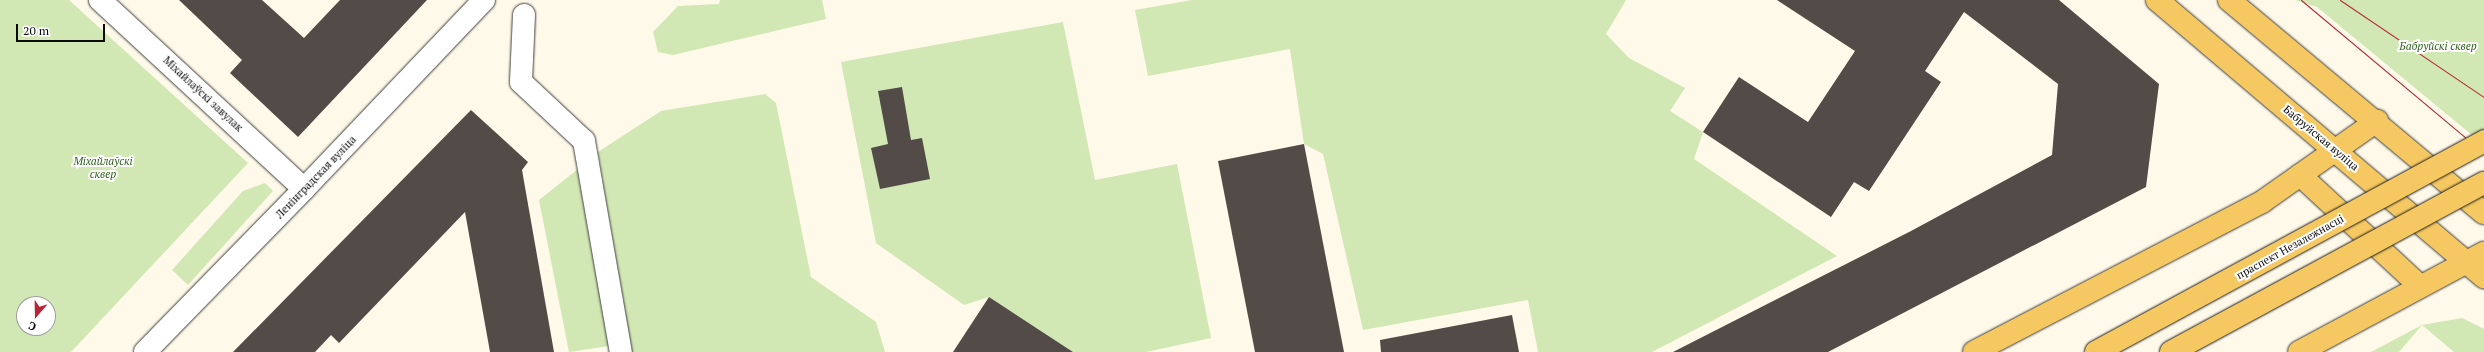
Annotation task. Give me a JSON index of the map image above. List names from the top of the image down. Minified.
{"streets":{"main road":["Бабруйская вуліца","праспект Незалежнасці"],"street":["Міхайлаўскі завулак","Ленінградская вуліца"]},"crossings":[["Міхайлаўскі завулак","Ленінградская вуліца"]],"parks":["Бабруйскі сквер","Міхайлаўскі сквер"],"scale_bar":"20 m","north":"bottom"}
